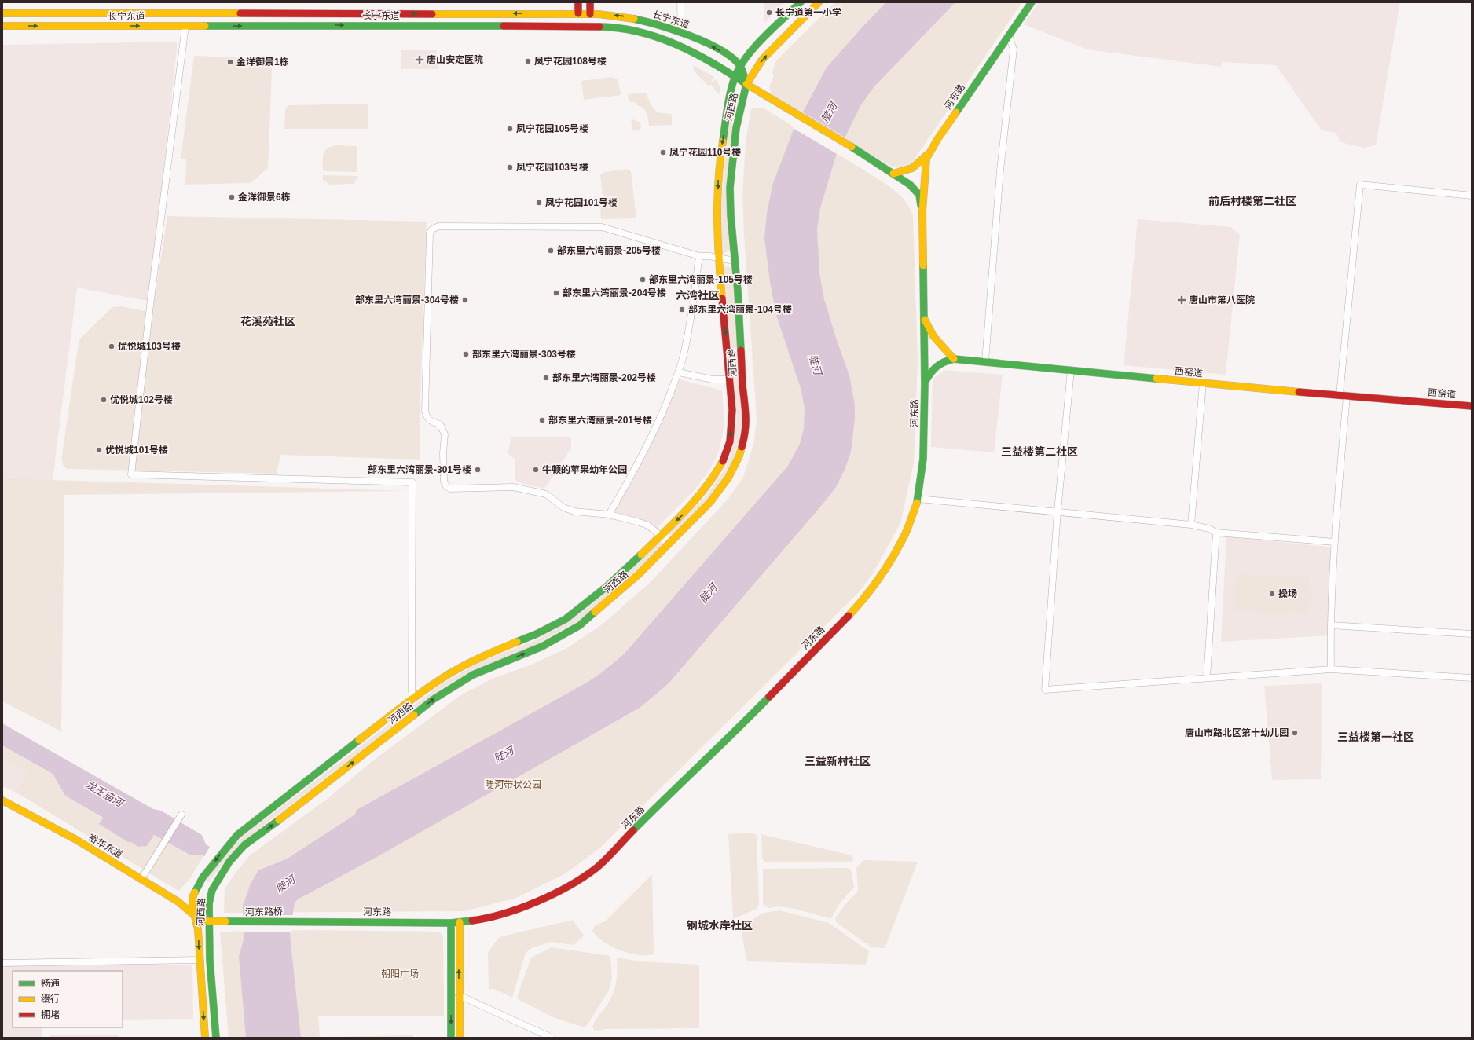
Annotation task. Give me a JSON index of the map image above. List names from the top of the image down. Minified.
{"streets":{"main road":["长宁东道","河东路","河西路","西窑道","裕华东道","河东路桥"]},"crossings":[["长宁东道","河东路"],["长宁东道","河西路"],["河东路","河东路桥"],["河西路","裕华东道"],["河西路","河东路桥"],["裕华东道","河东路桥"]],"districts":["前后村楼第二社区","六湾社区","花溪苑社区","三益楼第二社区","三益楼第一社区","三益新村社区","钢城水岸社区"],"water":["陡河","龙王庙河"],"parks":["陡河带状公园","朝阳广场"],"places":{"other":["长宁道第一小学","凤宁花园108号楼","金洋御景1栋","凤宁花园105号楼","凤宁花园110号楼","凤宁花园103号楼","金洋御景6栋","凤宁花园101号楼","部东里六湾丽景-205号楼","部东里六湾丽景-105号楼","部东里六湾丽景-204号楼","部东里六湾丽景-304号楼","部东里六湾丽景-104号楼","优悦城103号楼","部东里六湾丽景-303号楼","部东里六湾丽景-202号楼","优悦城102号楼","部东里六湾丽景-201号楼","优悦城101号楼","部东里六湾丽景-301号楼","牛顿的苹果幼年公园","操场","唐山市路北区第十幼儿园"],"health":["唐山安定医院","唐山市第八医院"]},"legend":["畅通","缓行","拥堵"]}
